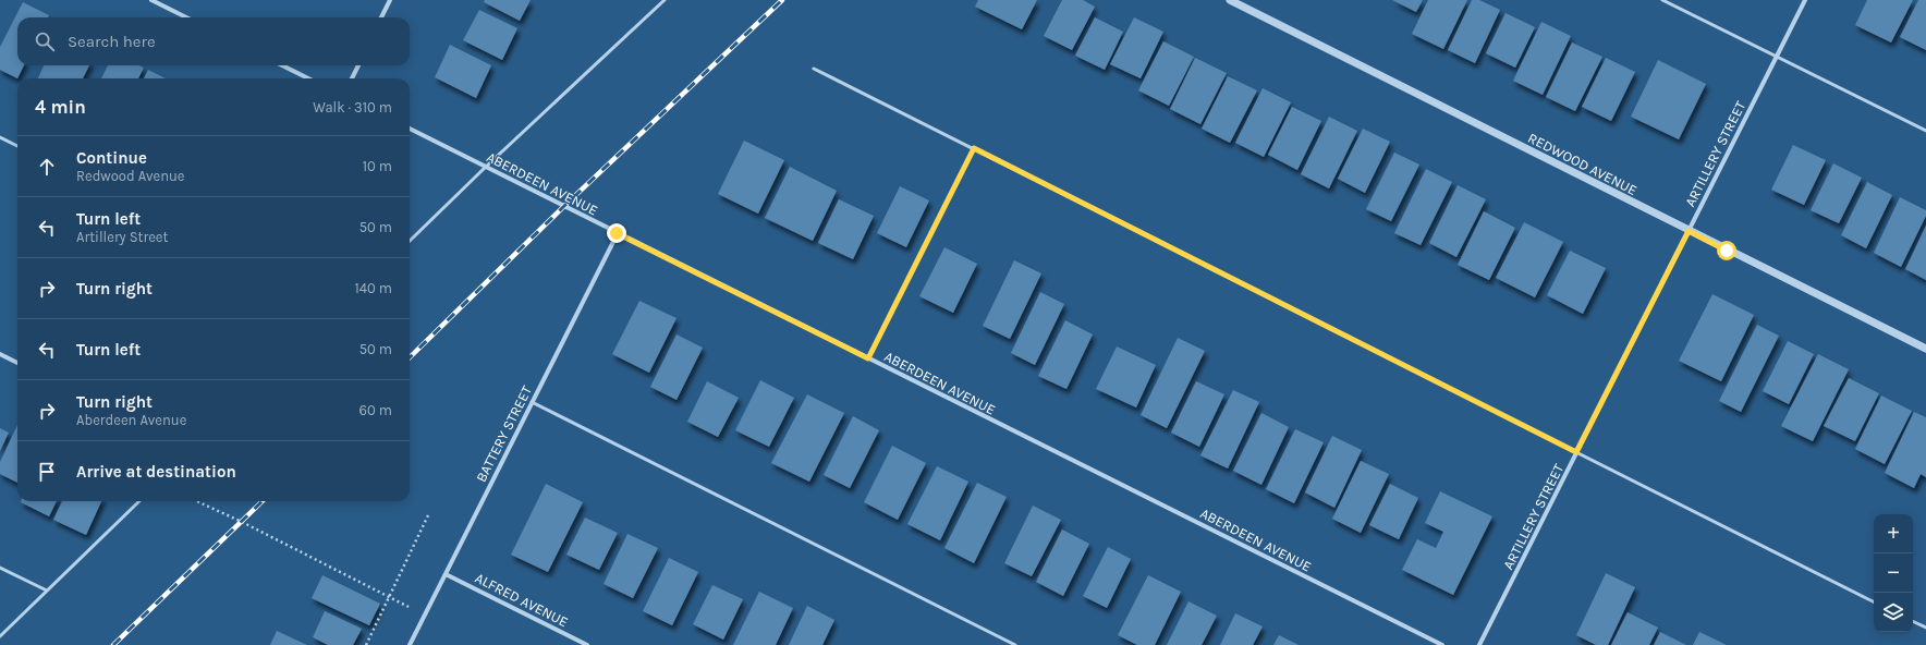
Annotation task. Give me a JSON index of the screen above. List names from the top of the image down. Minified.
{"streets":{"street":["ARTILLERY STREET","REDWOOD AVENUE","ABERDEEN AVENUE","BATTERY STREET","ALFRED AVENUE"]},"crossings":[["ARTILLERY STREET","REDWOOD AVENUE"],["ABERDEEN AVENUE","BATTERY STREET"],["BATTERY STREET","ALFRED AVENUE"]],"page":{"search":"Search here","heading":["4 min","Walk · 310 m"],"list":[["Continue","Redwood Avenue","10 m"],["Turn left","Artillery Street","50 m"],["Turn right","140 m"],["Turn left","50 m"],["Turn right","Aberdeen Avenue","60 m"],"Arrive at destination"],"map_buttons":["+","−"]}}
